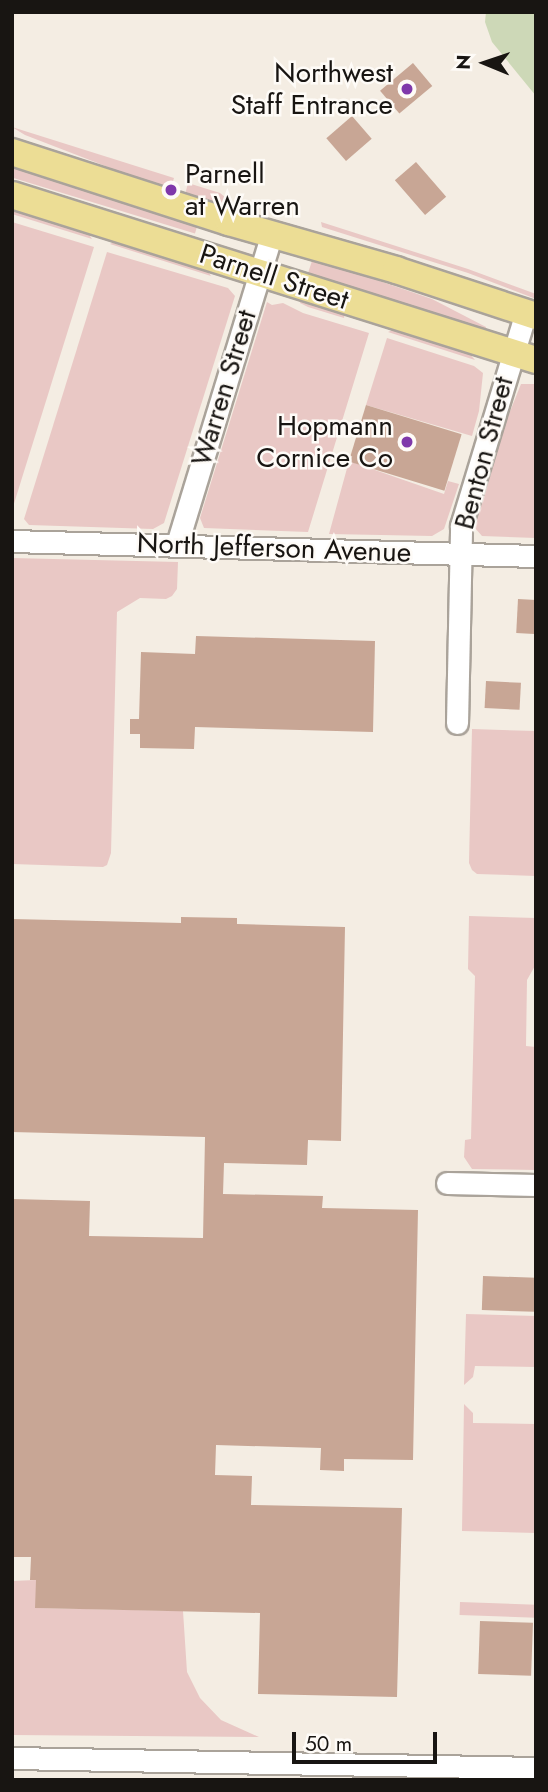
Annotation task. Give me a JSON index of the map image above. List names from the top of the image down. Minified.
{"streets":{"main road":["Parnell Street"],"street":["Warren Street","Benton Street","North Jefferson Avenue"]},"crossings":[["Parnell Street","Warren Street"],["Parnell Street","Benton Street"],["Warren Street","North Jefferson Avenue"],["Benton Street","North Jefferson Avenue"]],"places":["Northwest Staff Entrance","Parnell at Warren","Hopmann Cornice Co"],"scale_bar":"50 m","north":"left"}
